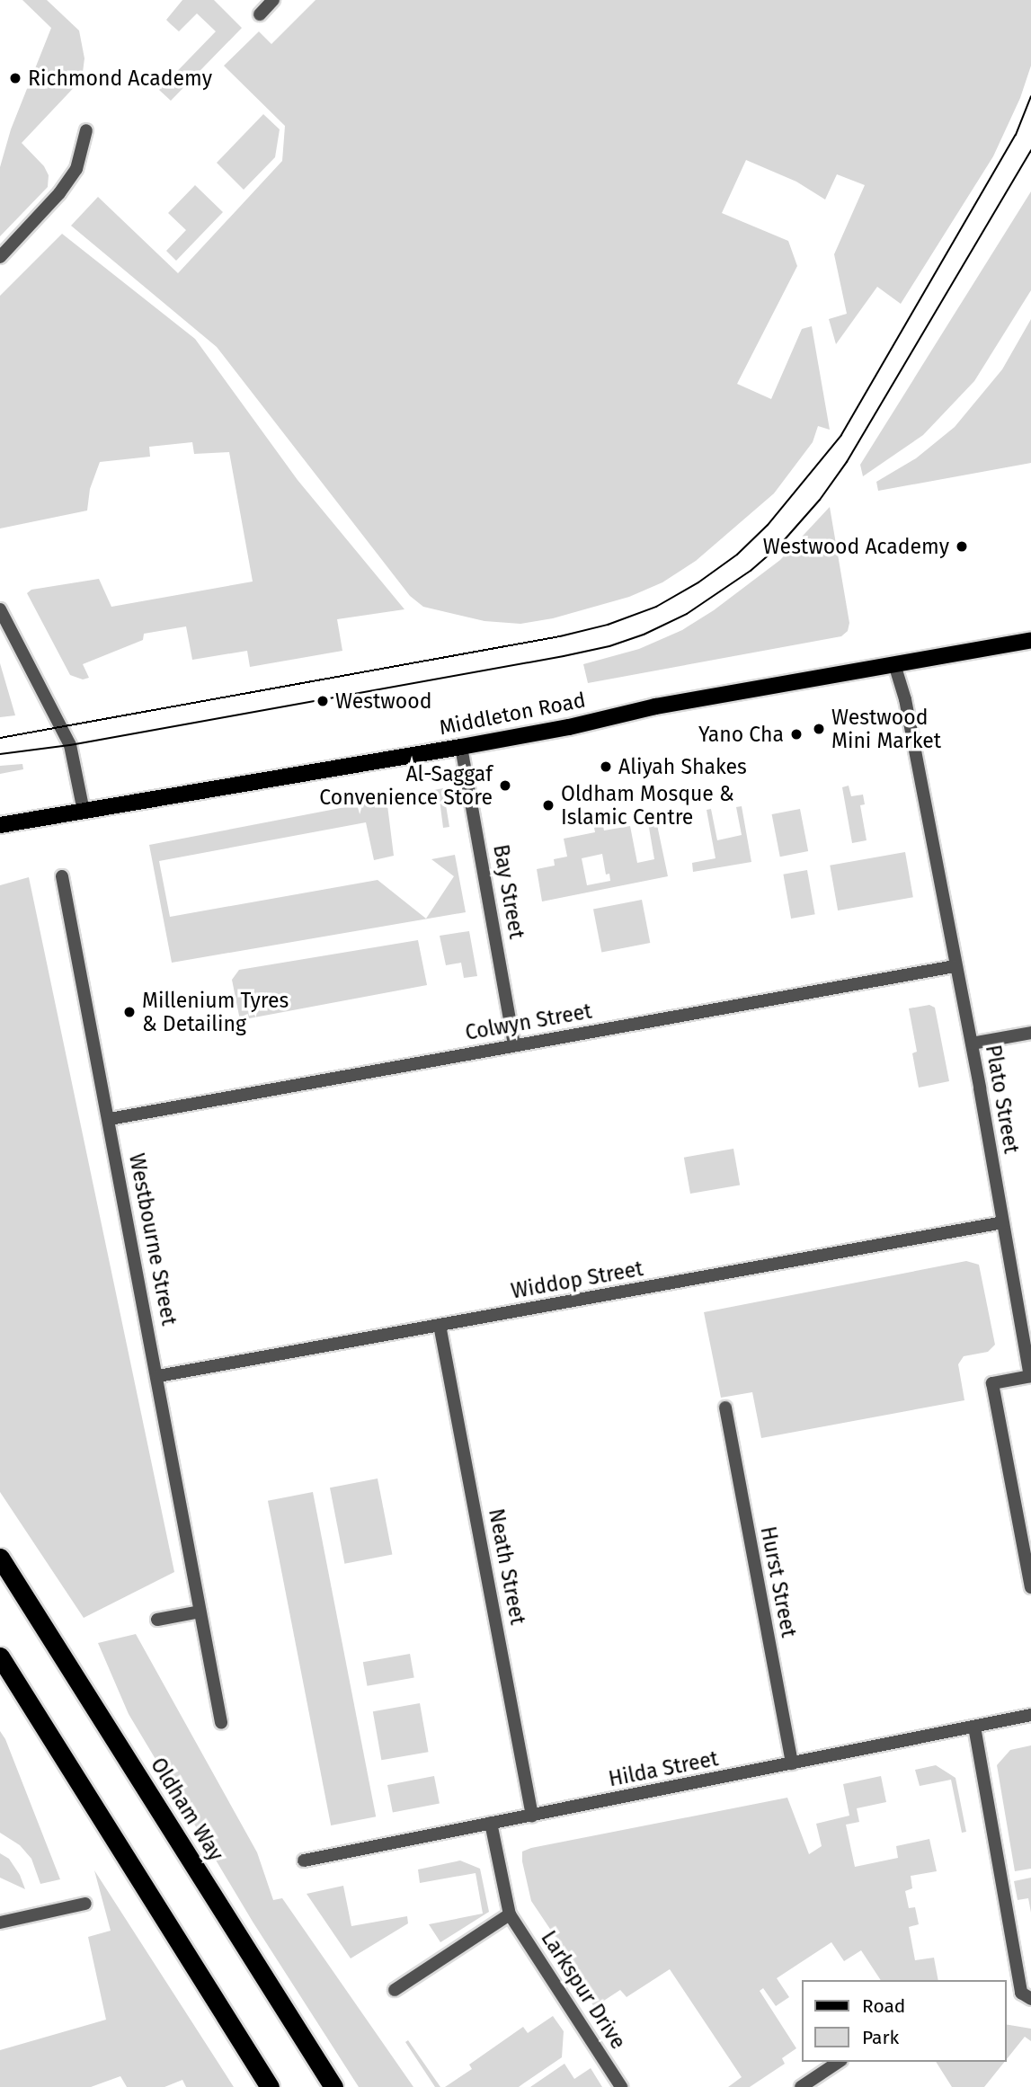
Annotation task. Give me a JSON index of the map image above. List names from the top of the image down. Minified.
{"streets":{"highway":["Oldham Way"],"main road":["Middleton Road"],"street":["Bay Street","Colwyn Street","Plato Street","Westbourne Street","Widdop Street","Neath Street","Hurst Street","Hilda Street","Larkspur Drive"]},"crossings":[["Middleton Road","Bay Street"],["Middleton Road","Plato Street"],["Bay Street","Colwyn Street"],["Colwyn Street","Plato Street"],["Colwyn Street","Westbourne Street"],["Plato Street","Widdop Street"],["Westbourne Street","Widdop Street"],["Widdop Street","Neath Street"],["Neath Street","Hilda Street"],["Hurst Street","Hilda Street"],["Hilda Street","Larkspur Drive"]],"places":["Richmond Academy","Westwood Academy","Westwood","Westwood Mini Market","Yano Cha","Aliyah Shakes","Al-Saggaf Convenience Store","Oldham Mosque & Islamic Centre","Millenium Tyres & Detailing"],"legend":["Road","Park"]}
